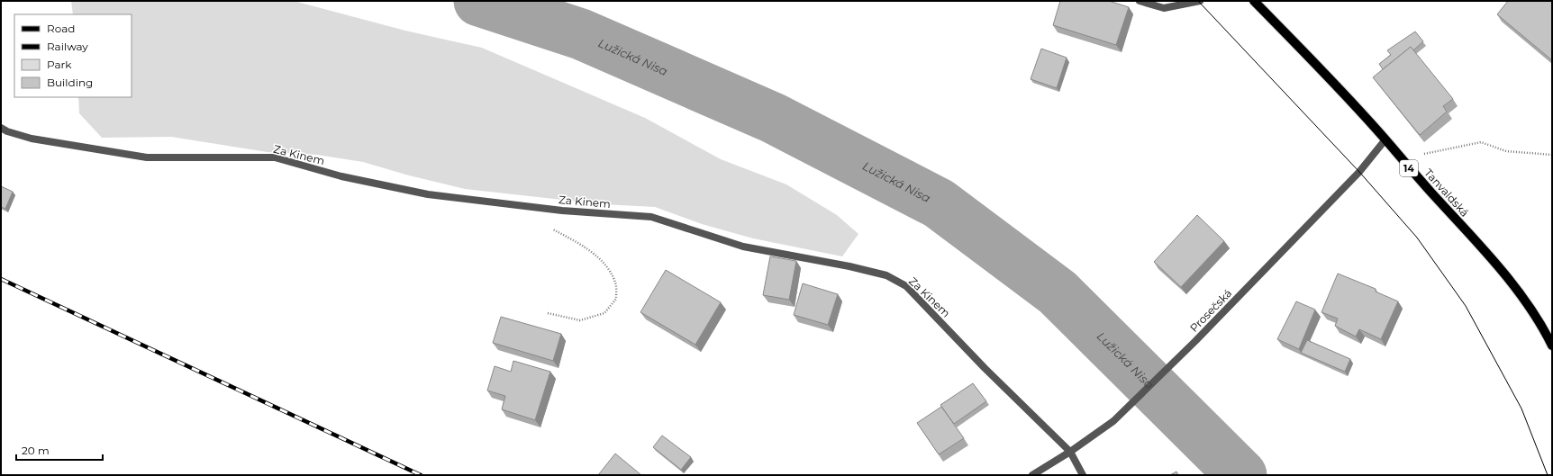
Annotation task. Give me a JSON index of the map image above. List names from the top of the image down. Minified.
{"streets":{"main road":["14","Tanvaldská"],"street":["Za Kinem","Prosečská"]},"crossings":[["Za Kinem","Prosečská"],["Tanvaldská","Prosečská"]],"water":["Lužická Nisa"],"legend":["Road","Railway","Park","Building"],"scale_bar":"20 m"}
